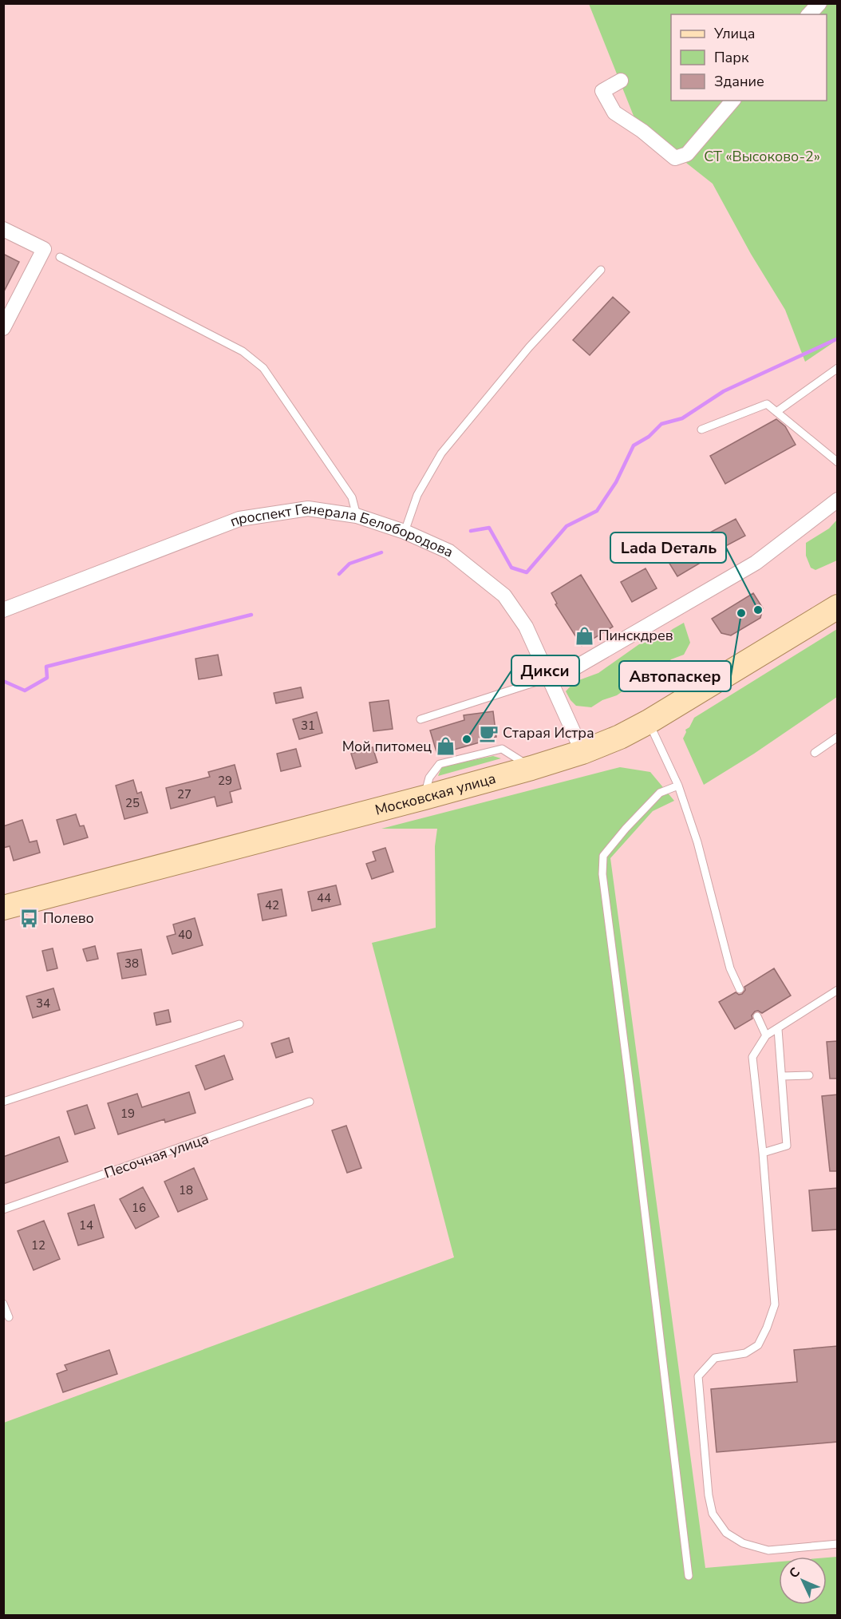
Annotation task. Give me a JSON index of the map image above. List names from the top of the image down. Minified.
{"streets":{"main road":["Московская улица"],"street":["проспект Генерала Белобородова"],"lane":["Песочная улица"]},"crossings":[["проспект Генерала Белобородова","Московская улица"]],"parks":["СТ «Высоково-2»"],"places":{"other":["Lada Dеталь","Автопаскер","Дикси"],"shop":["Пинскдрев","Мой питомец"],"cafe":["Старая Истра"],"bus stop":["Полево"]},"house_numbers":["31","29","27","25","44","42","40","38","34","19","18","16","14","12"],"legend":["Улица","Парк","Здание"],"north":"top left"}
